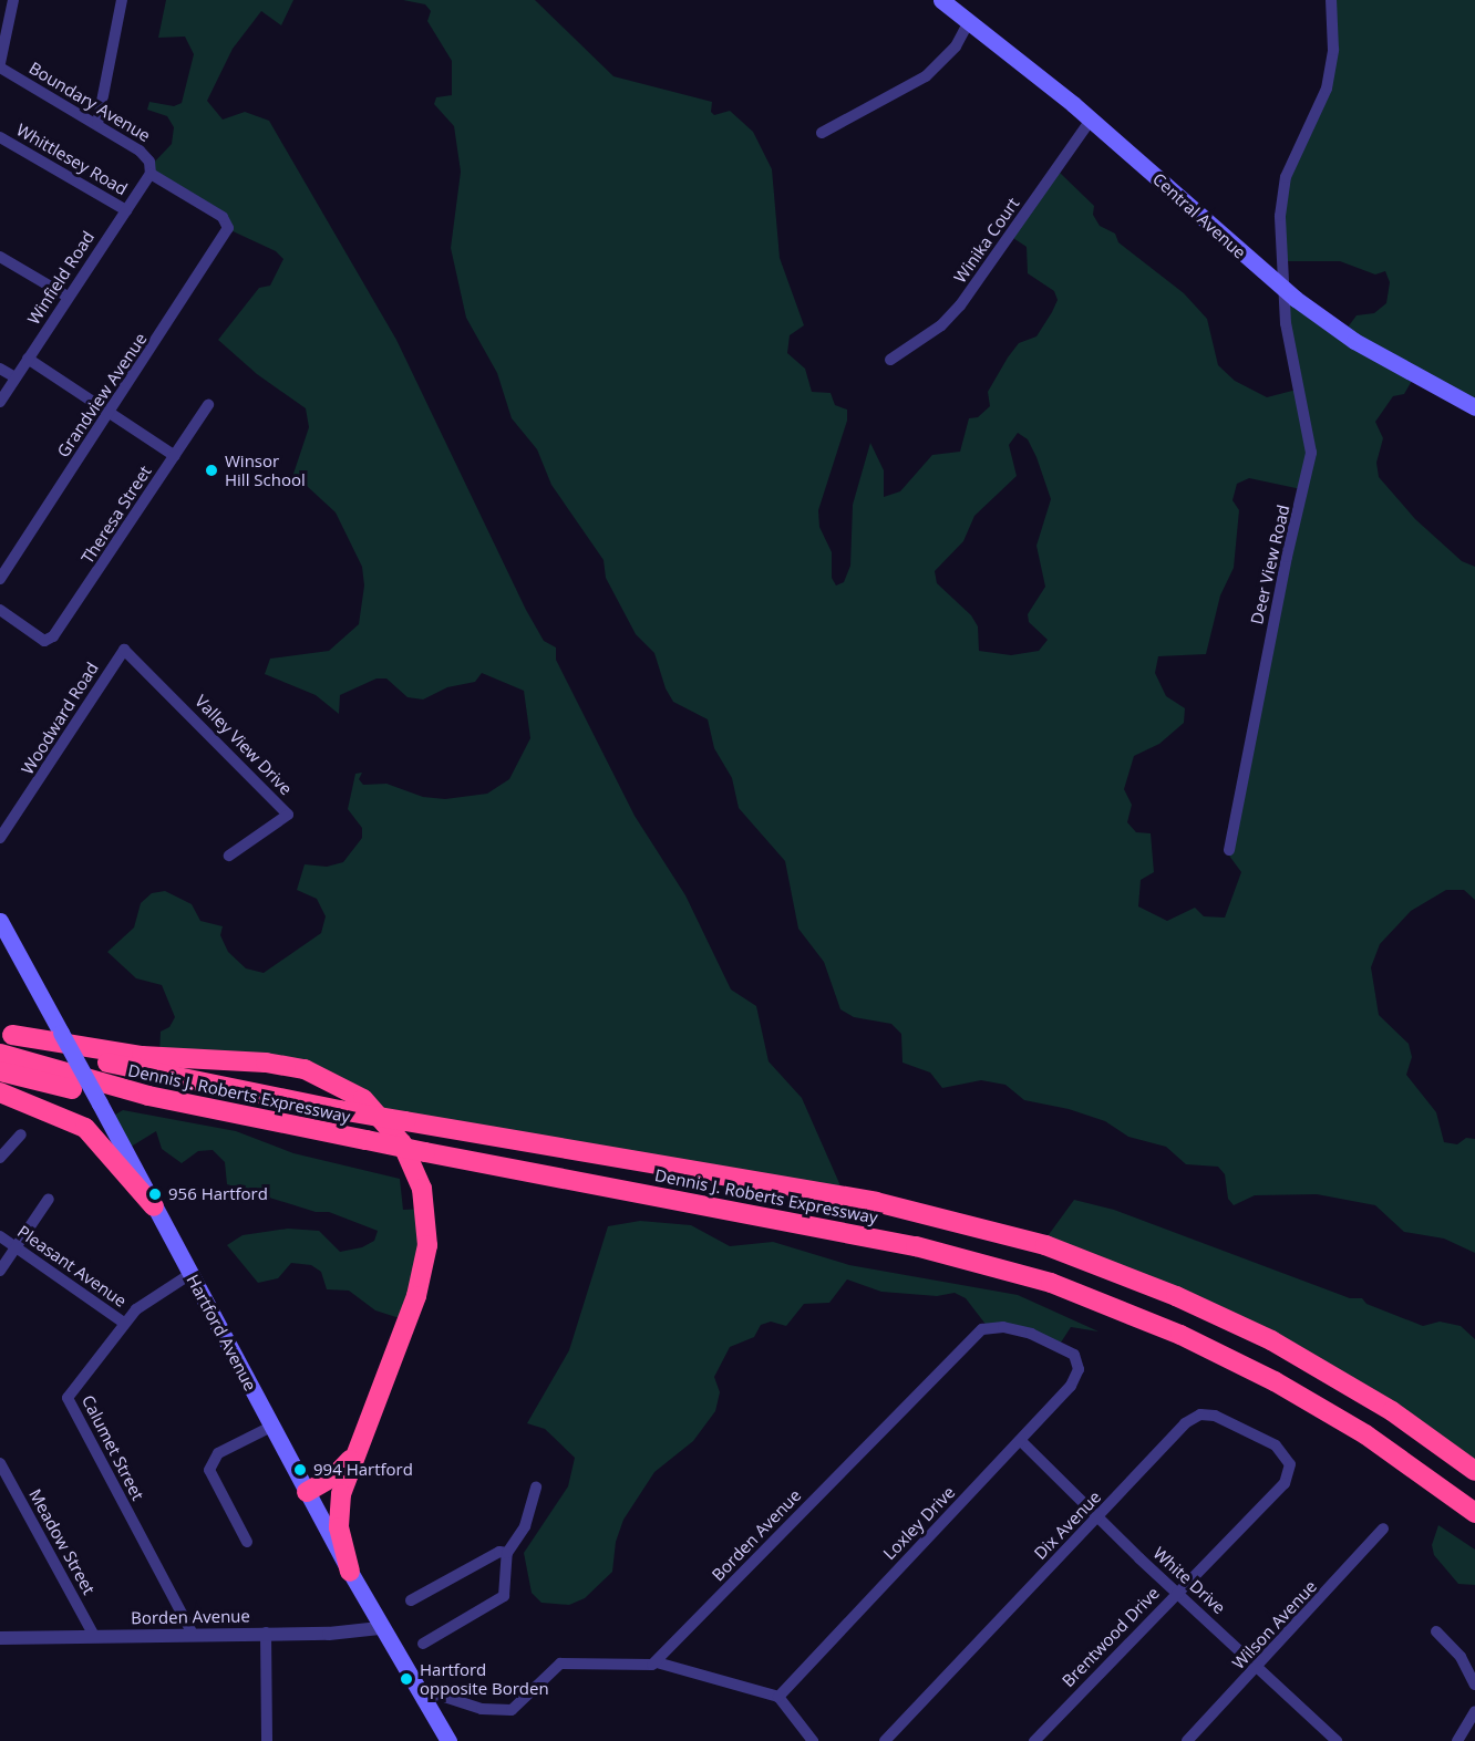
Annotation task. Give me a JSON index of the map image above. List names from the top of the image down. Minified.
{"streets":{"highway":["Dennis J. Roberts Expressway"],"main road":["Central Avenue","Hartford Avenue"],"street":["Boundary Avenue","Whittlesey Road","Winika Court","Winfield Road","Grandview Avenue","Theresa Street","Deer View Road","Woodward Road","Valley View Drive","Pleasant Avenue","Calumet Street","Loxley Drive","Dix Avenue","Borden Avenue","Meadow Street","White Drive","Wilson Avenue","Brentwood Drive"]},"crossings":[["Boundary Avenue","Winfield Road"],["Boundary Avenue","Grandview Avenue"],["Whittlesey Road","Winfield Road"],["Central Avenue","Winika Court"],["Central Avenue","Deer View Road"],["Winfield Road","Grandview Avenue"],["Woodward Road","Valley View Drive"],["Pleasant Avenue","Calumet Street"],["Hartford Avenue","Calumet Street"],["Hartford Avenue","Borden Avenue"],["Calumet Street","Borden Avenue"],["Loxley Drive","Borden Avenue"],["Loxley Drive","White Drive"],["Dix Avenue","White Drive"],["Dix Avenue","Brentwood Drive"],["Borden Avenue","Meadow Street"],["White Drive","Wilson Avenue"],["White Drive","Brentwood Drive"]],"places":["Winsor Hill School","956 Hartford","994 Hartford","Hartford opposite Borden"]}
